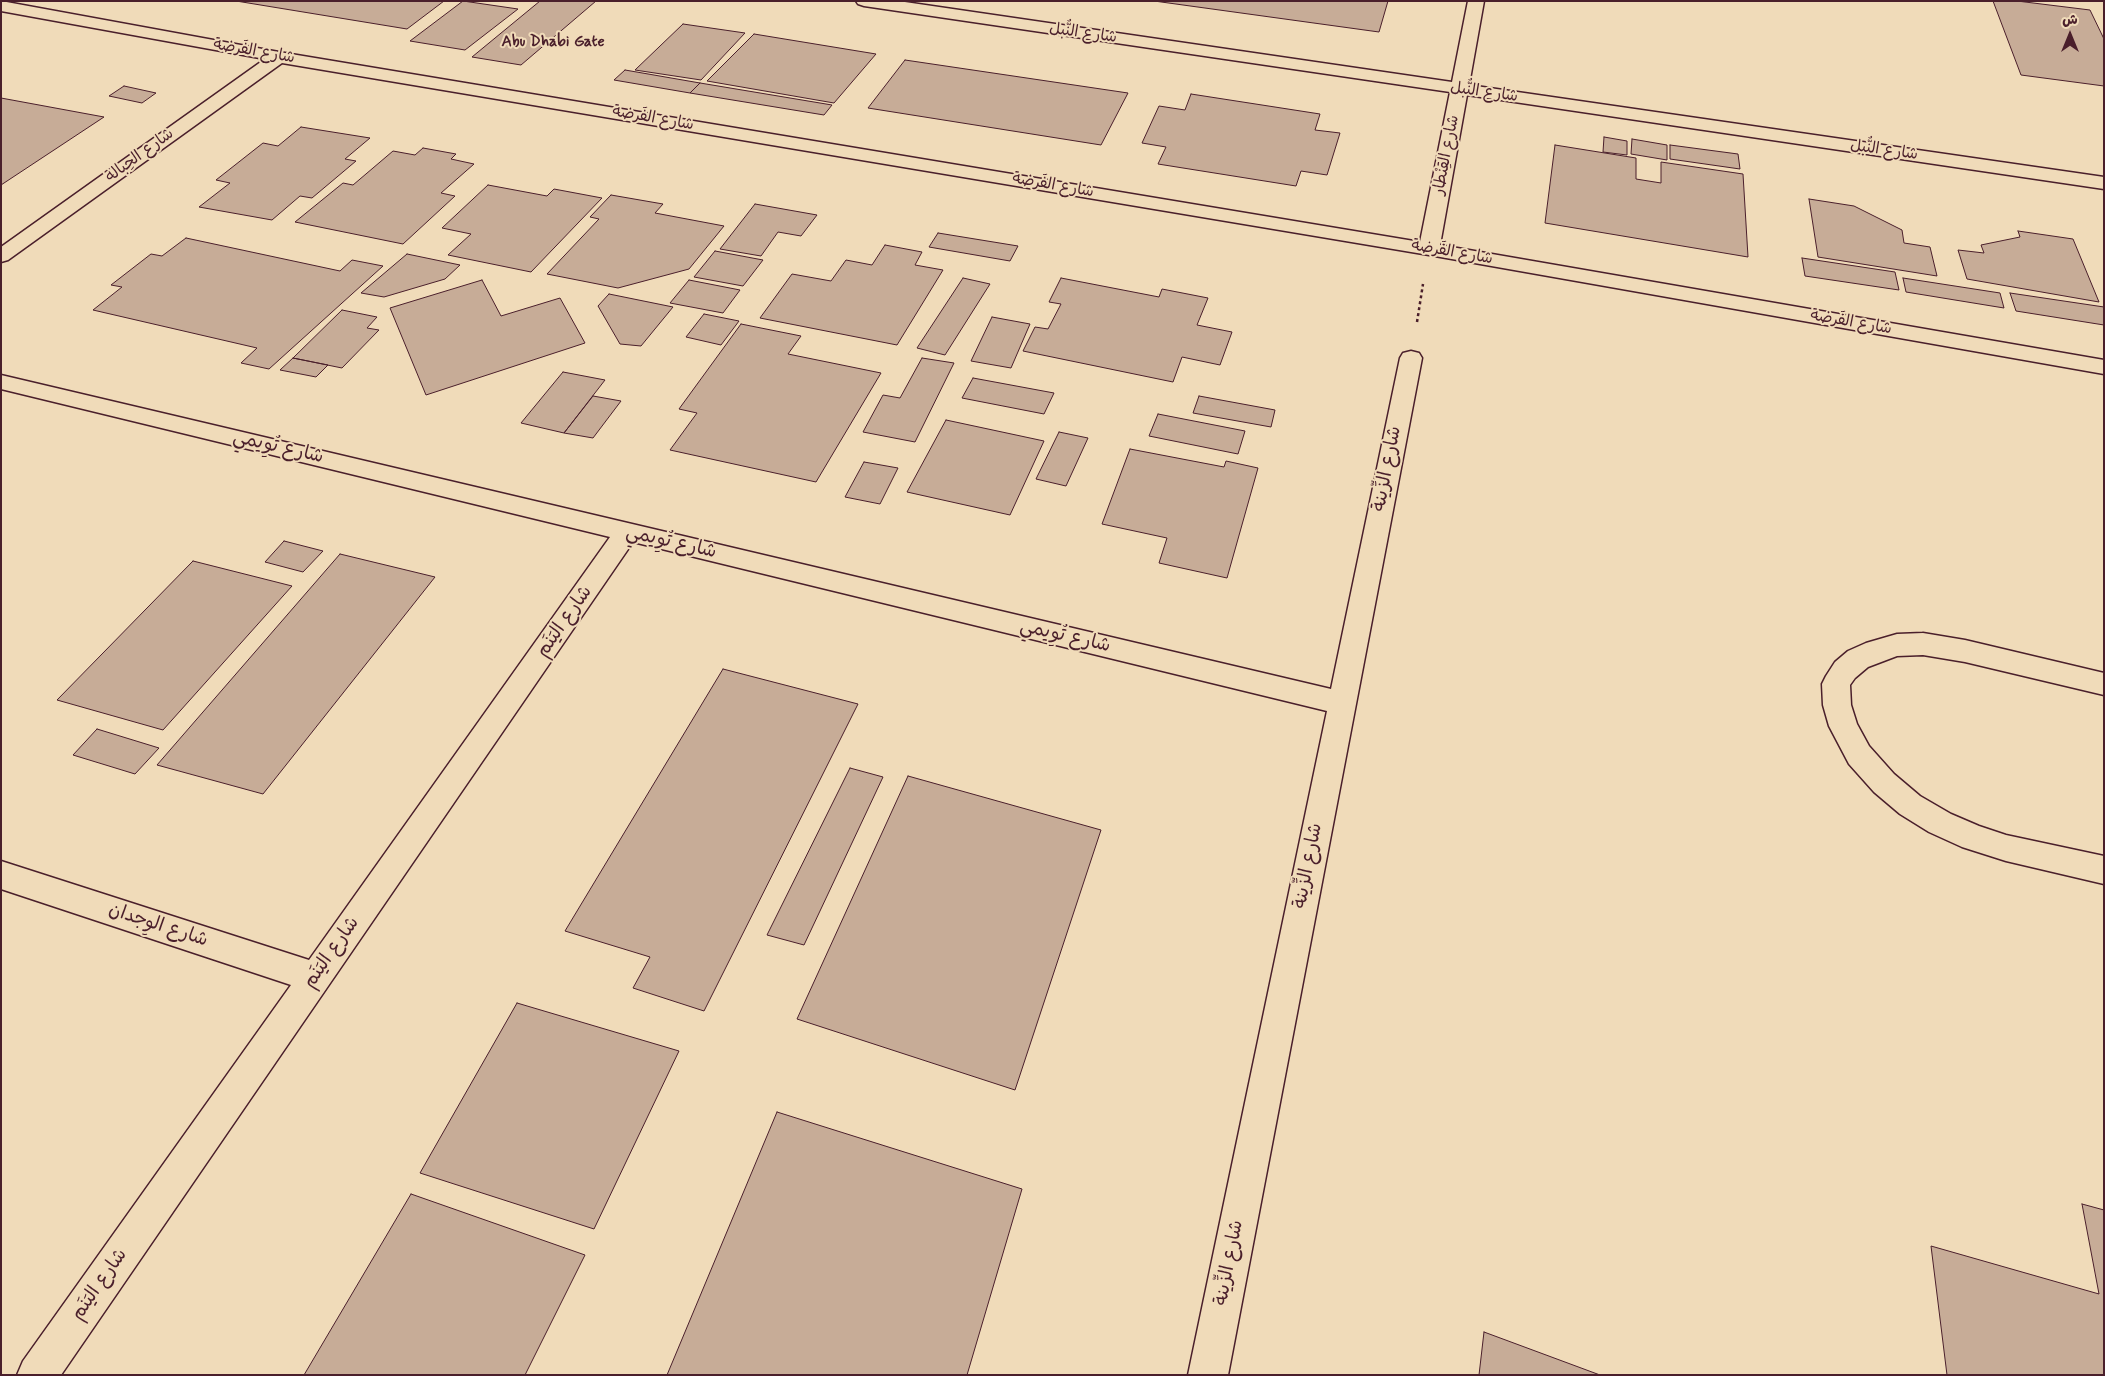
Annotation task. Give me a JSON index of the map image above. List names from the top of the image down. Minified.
{"streets":{"street":["شارع النُّبل","شارع الفَرضة","شارع القِنْطار","شارع الحِبالة","شارع تُوِيمي","شارع الزِّينة","شارع اليَنَم","شارع الوِجدان"]},"crossings":[["شارع النُّبل","شارع القِنْطار"],["شارع الفَرضة","شارع القِنْطار"],["شارع الفَرضة","شارع الحِبالة"],["شارع تُوِيمي","شارع الزِّينة"],["شارع تُوِيمي","شارع اليَنَم"],["شارع اليَنَم","شارع الوِجدان"]],"districts":["Abu Dhabi Gate"],"north":"top"}
